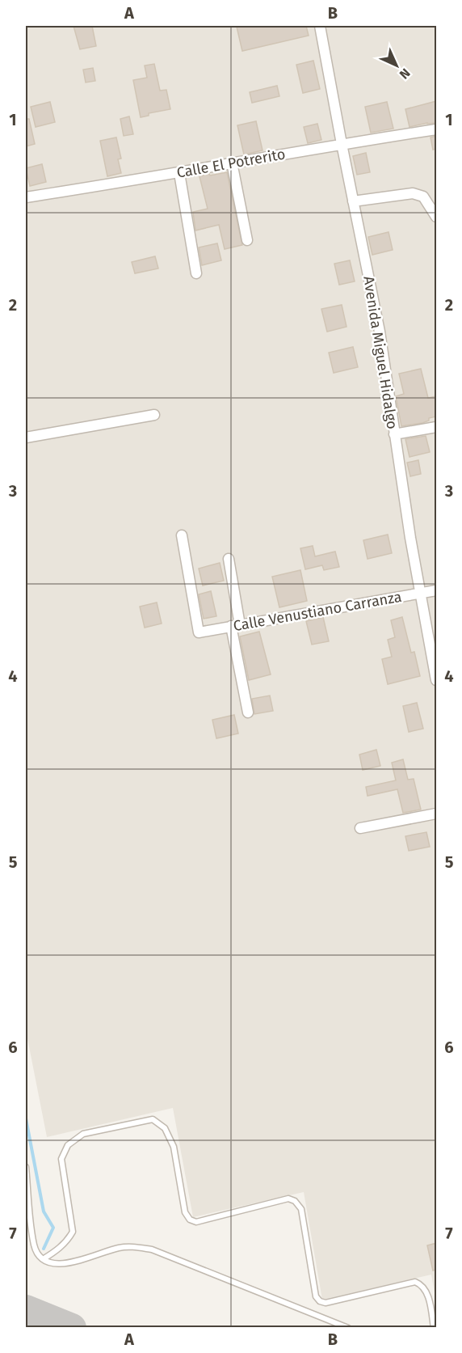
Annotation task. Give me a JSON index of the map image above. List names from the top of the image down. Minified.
{"streets":{"street":["Calle El Potrerito","Avenida Miguel Hidalgo","Calle Venustiano Carranza"]},"crossings":[["Calle El Potrerito","Avenida Miguel Hidalgo"],["Avenida Miguel Hidalgo","Calle Venustiano Carranza"]],"north":"bottom right","grid":{"columns":["A","B"],"rows":["1","2","3","4","5","6","7"]}}
